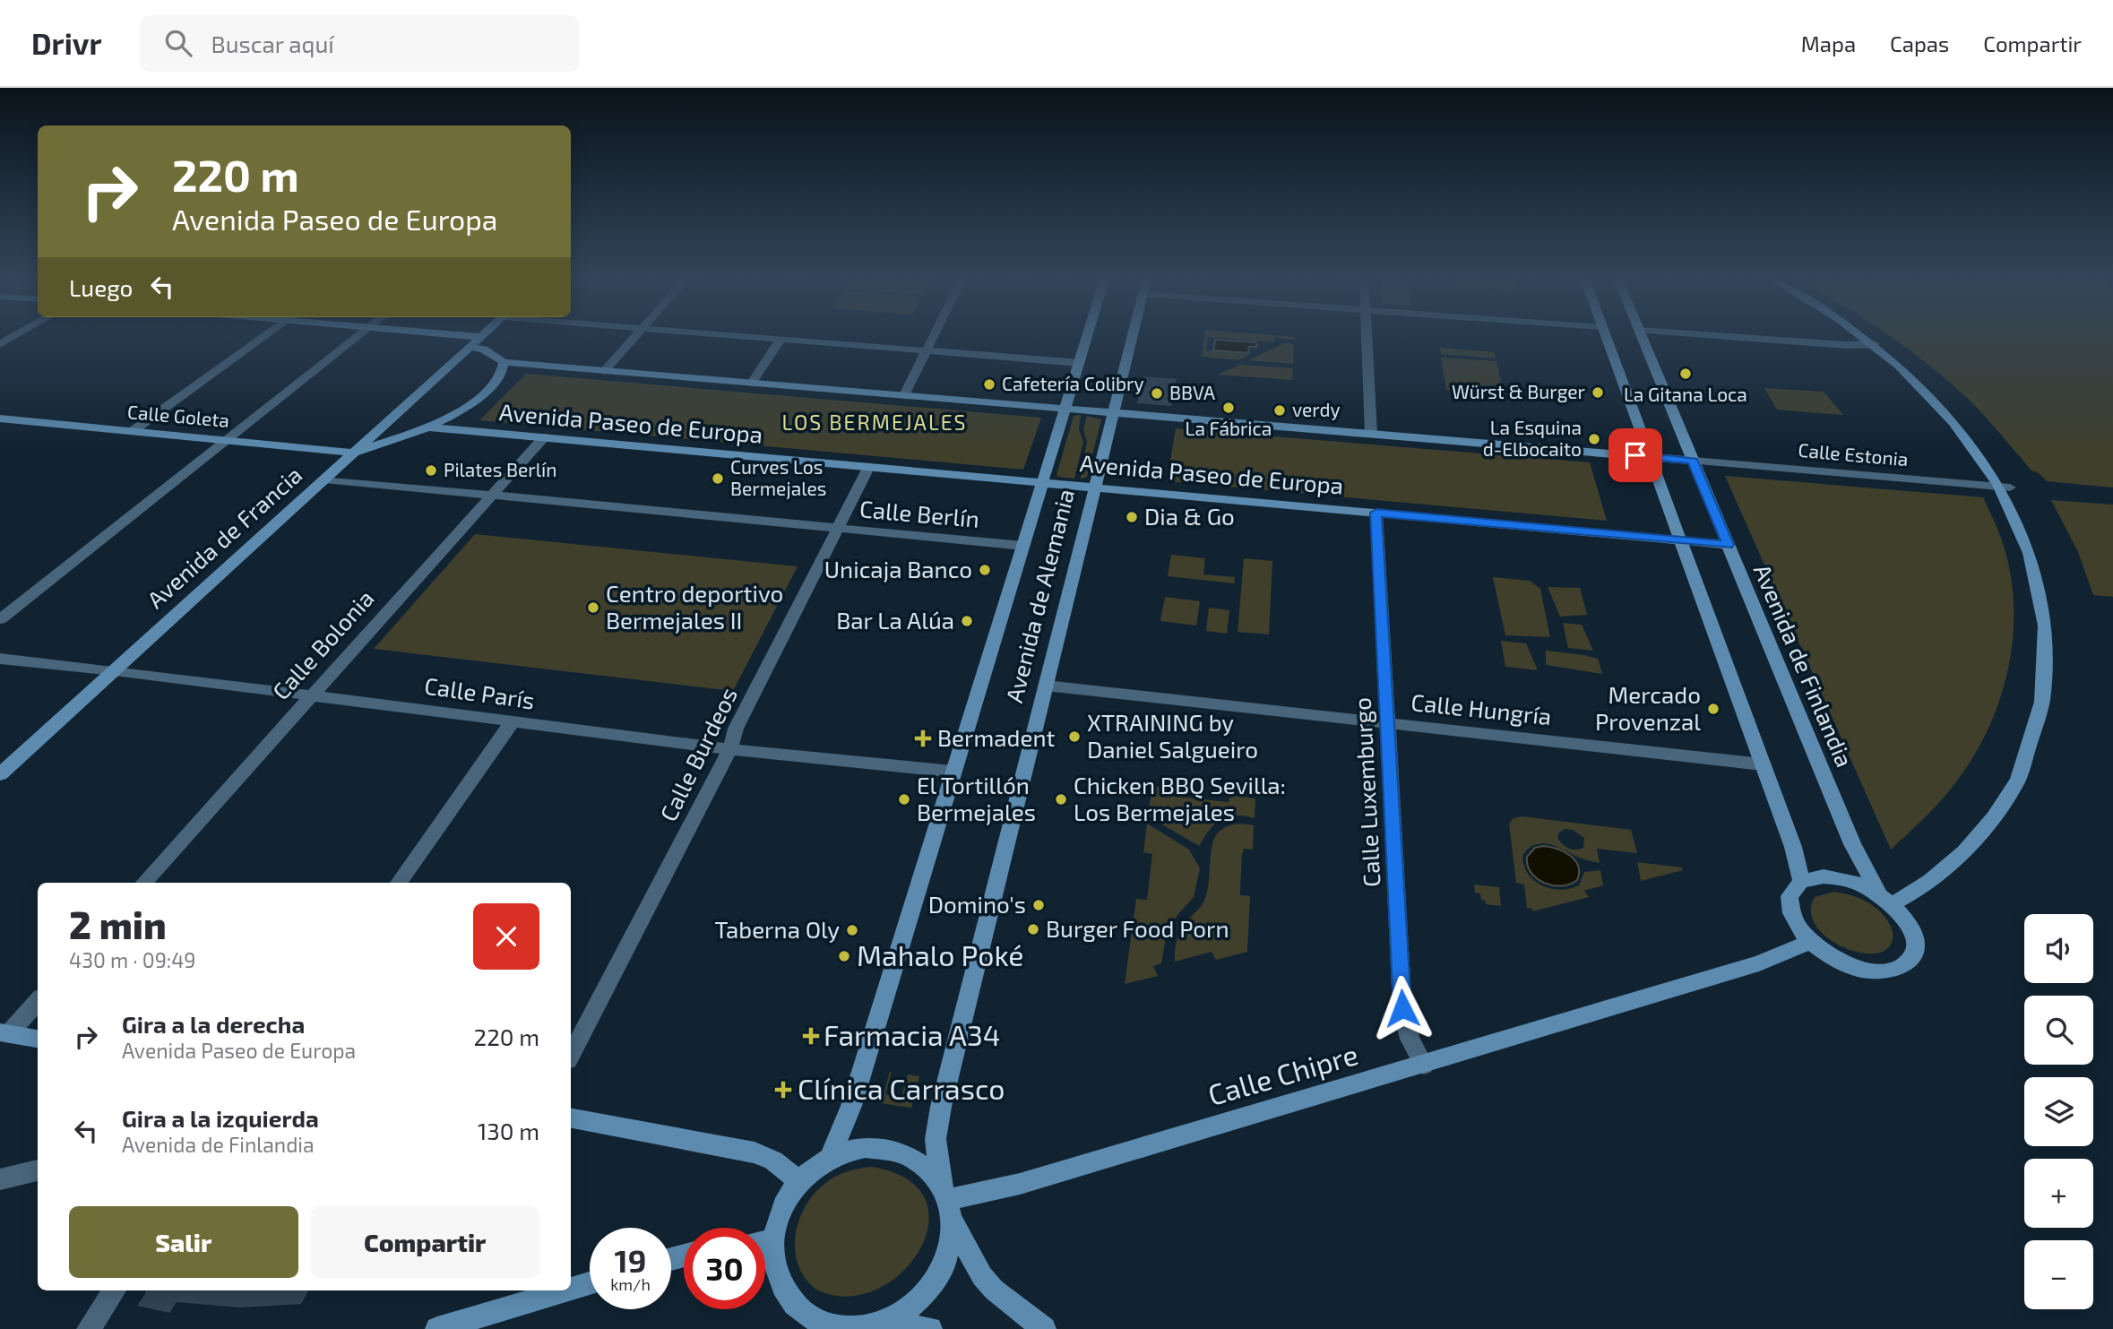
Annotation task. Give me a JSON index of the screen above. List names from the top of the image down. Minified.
{"streets":{"main road":["Calle Goleta","Avenida Paseo de Europa","Avenida de Francia","Avenida de Alemania","Avenida de Finlandia","Calle Chipre"],"street":["Calle Estonia","Calle Berlín","Calle Bolonia","Calle París","Calle Hungría","Calle Burdeos","Calle Luxemburgo"]},"crossings":[["Calle Goleta","Avenida de Francia"],["Avenida Paseo de Europa","Avenida de Alemania"],["Avenida Paseo de Europa","Calle Bolonia"],["Avenida Paseo de Europa","Avenida de Finlandia"],["Avenida Paseo de Europa","Calle Burdeos"],["Avenida Paseo de Europa","Calle Luxemburgo"],["Calle Estonia","Avenida de Finlandia"],["Calle Berlín","Avenida de Francia"],["Calle Berlín","Avenida de Alemania"],["Calle Berlín","Calle Bolonia"],["Calle Berlín","Calle Burdeos"],["Avenida de Francia","Calle París"],["Avenida de Alemania","Calle París"],["Avenida de Alemania","Calle Hungría"],["Avenida de Alemania","Calle Chipre"],["Calle Bolonia","Calle París"],["Avenida de Finlandia","Calle Chipre"],["Calle París","Calle Burdeos"],["Calle Hungría","Calle Luxemburgo"],["Calle Luxemburgo","Calle Chipre"]],"districts":["LOS BERMEJALES"],"places":{"other":["La Gitana Loca","Cafetería Colibry","Würst & Burger","BBVA","La Fábrica","verdy","La Esquina d-Elbocaito","Pilates Berlín","Curves Los Bermejales","Dia & Go","Unicaja Banco","Centro deportivo Bermejales II","Bar La Alúa","Mercado Provenzal","XTRAINING by Daniel Salgueiro","El Tortillón Bermejales","Chicken BBQ Sevilla: Los Bermejales","Domino's","Burger Food Porn","Taberna Oly","Mahalo Poké"],"health":["Bermadent","Farmacia A34","Clínica Carrasco"]},"page":{"header":"Drivr","search":"Buscar aquí","nav":["Mapa","Capas","Compartir"],"turn":["220 m","Avenida Paseo de Europa"],"then":"Luego","heading":["2 min","430 m · 09:49"],"map_buttons":["+","−"],"list":[{"name":"Gira a la derecha","note":"Avenida Paseo de Europa","value":"220 m"},{"name":"Gira a la izquierda","note":"Avenida de Finlandia","value":"130 m"}],"buttons":["Salir","Compartir"],"speed":"19 km/h","limit":"30"}}
